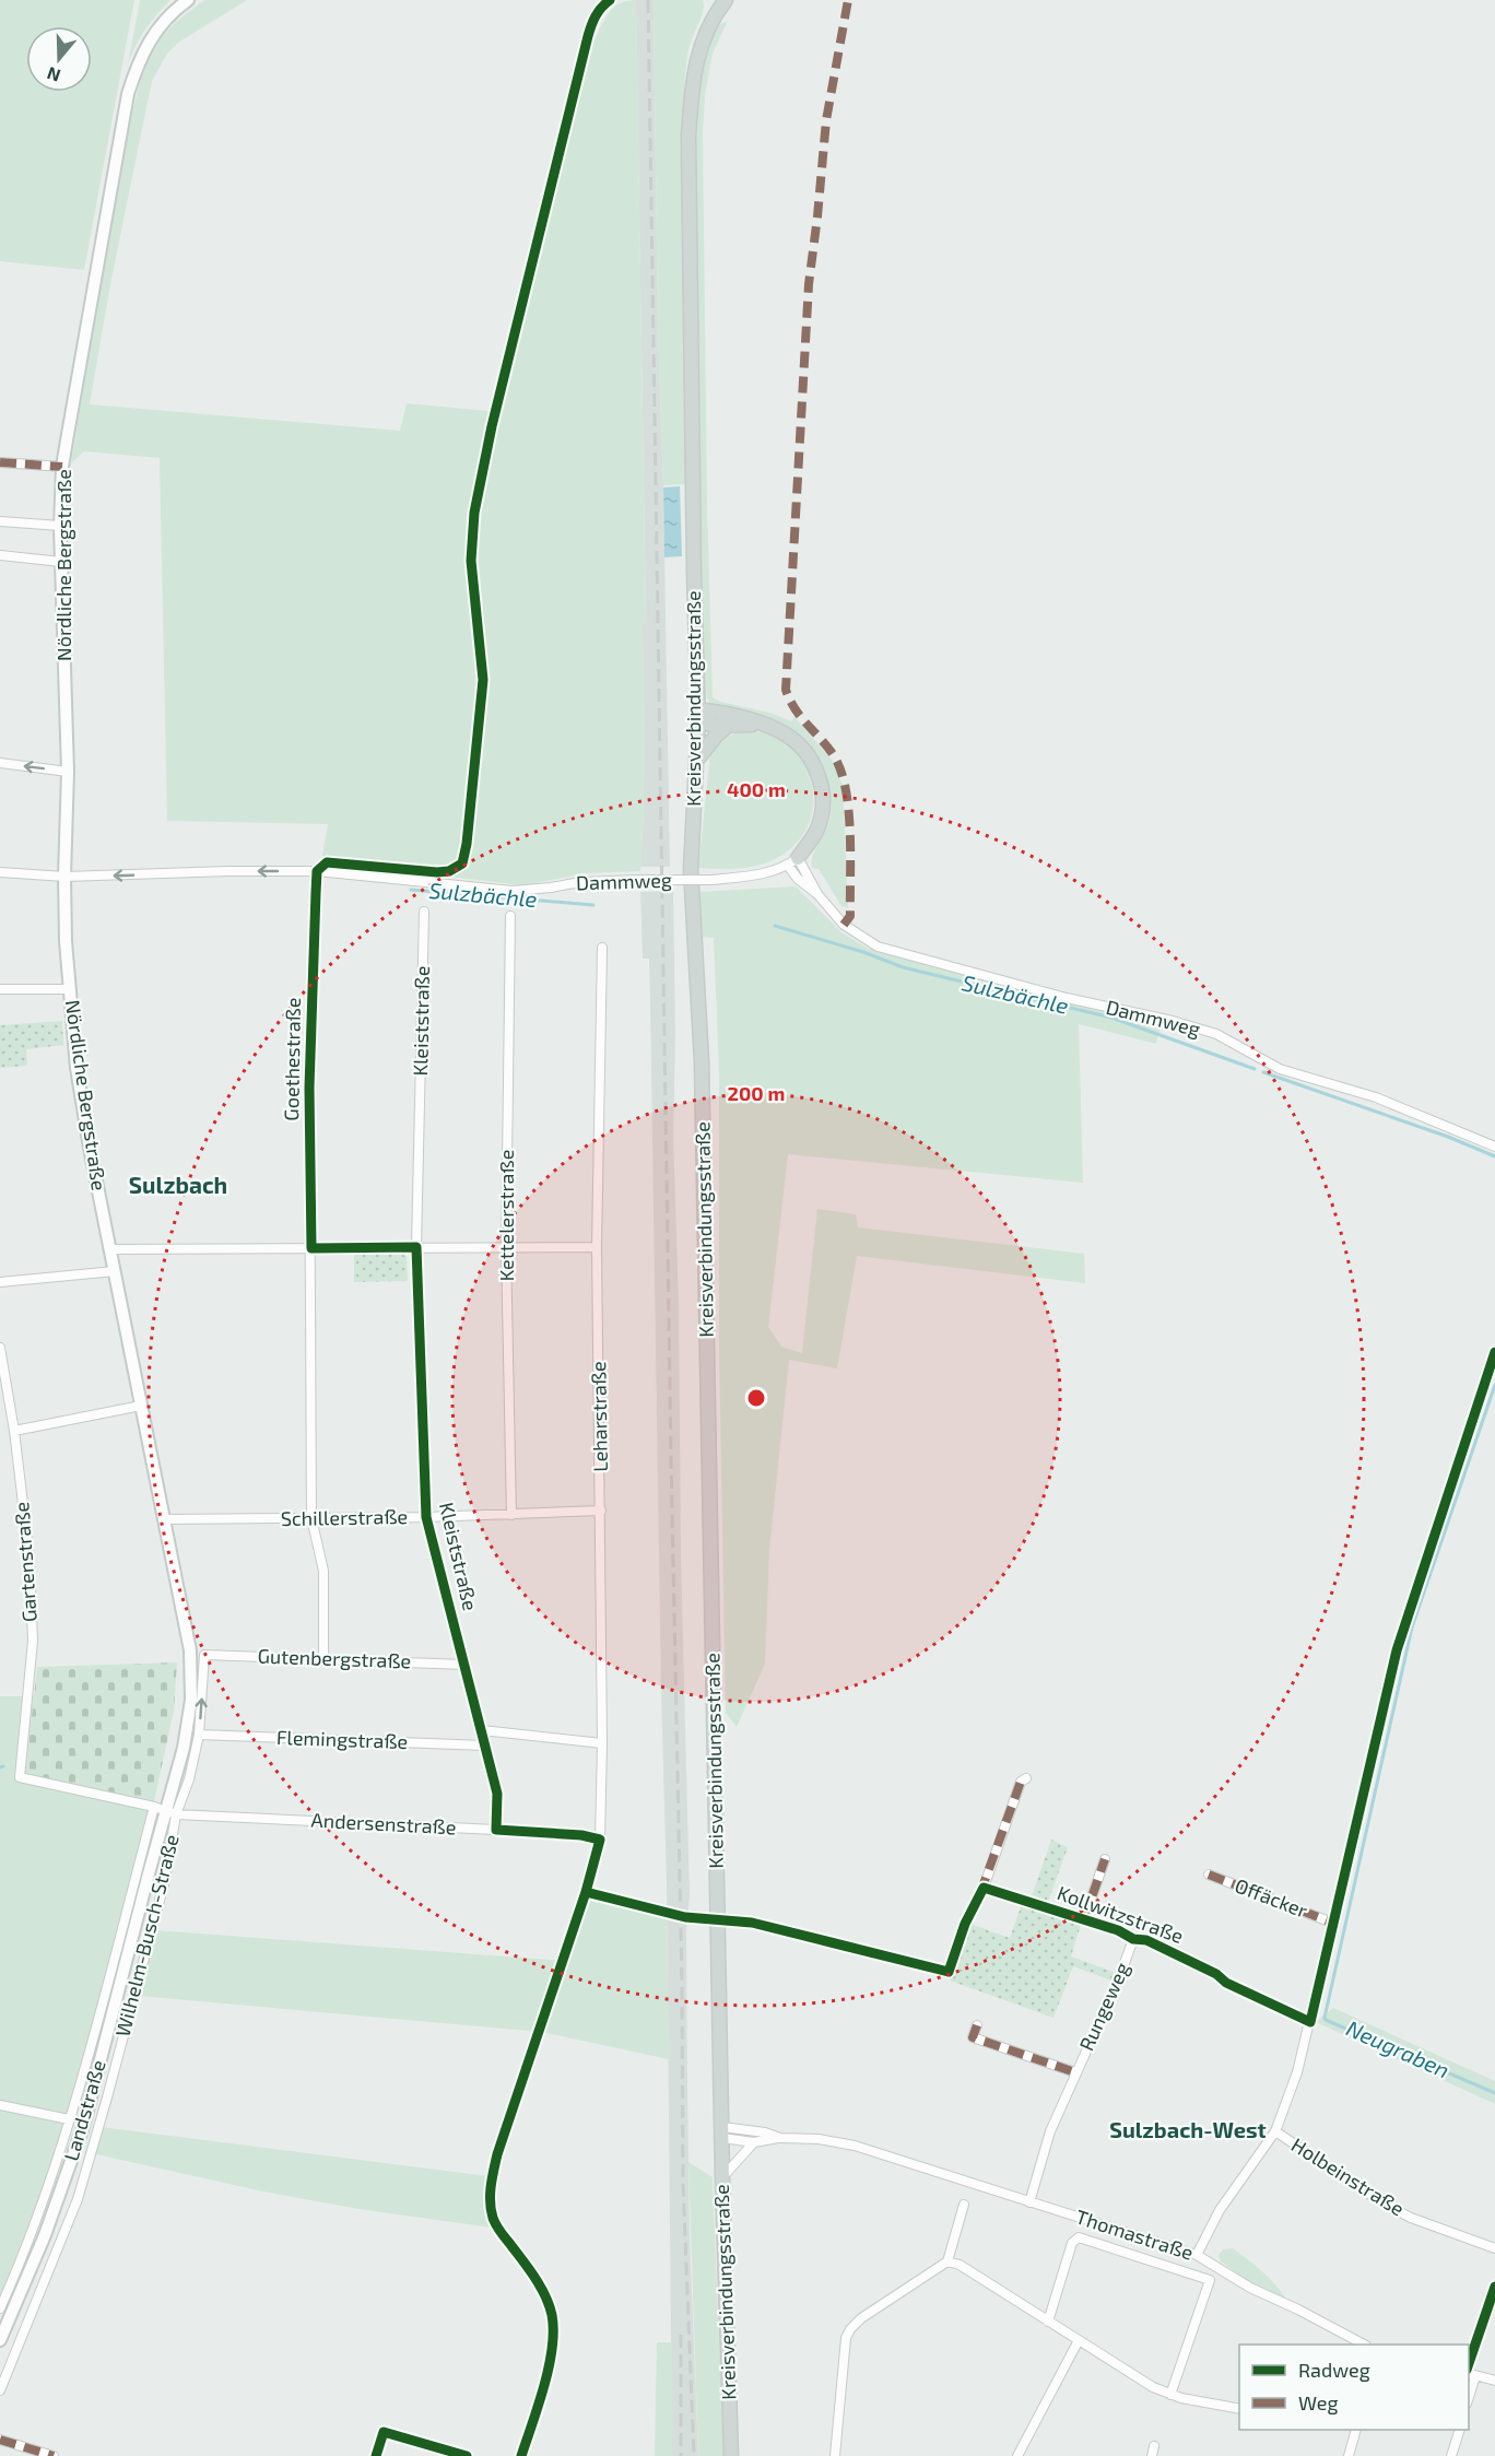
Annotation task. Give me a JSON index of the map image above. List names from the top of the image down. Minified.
{"streets":{"main road":["Nördliche Bergstraße","Kreisverbindungsstraße","Landstraße"],"street":["Dammweg","Kleiststraße","Goethestraße","Kettelerstraße","Leharstraße","Schillerstraße","Gartenstraße","Gutenbergstraße","Flemingstraße","Andersenstraße","Offäcker","Kollwitzstraße","Wilhelm-Busch-Straße","Rungeweg","Holbeinstraße","Thomastraße"]},"crossings":[["Nördliche Bergstraße","Dammweg"],["Nördliche Bergstraße","Schillerstraße"],["Nördliche Bergstraße","Andersenstraße"],["Nördliche Bergstraße","Wilhelm-Busch-Straße"],["Nördliche Bergstraße","Landstraße"],["Dammweg","Goethestraße"],["Kleiststraße","Schillerstraße"],["Kleiststraße","Gutenbergstraße"],["Kleiststraße","Flemingstraße"],["Kleiststraße","Andersenstraße"],["Goethestraße","Schillerstraße"],["Goethestraße","Gutenbergstraße"],["Kettelerstraße","Schillerstraße"],["Leharstraße","Schillerstraße"],["Leharstraße","Andersenstraße"],["Gartenstraße","Andersenstraße"],["Gutenbergstraße","Wilhelm-Busch-Straße"],["Flemingstraße","Wilhelm-Busch-Straße"],["Andersenstraße","Wilhelm-Busch-Straße"],["Kollwitzstraße","Rungeweg"],["Rungeweg","Thomastraße"]],"districts":["Sulzbach","Sulzbach-West"],"water":["Sulzbächle","Neugraben"],"legend":["Radweg","Weg"],"north":"bottom","rings":["400 m","200 m"]}
